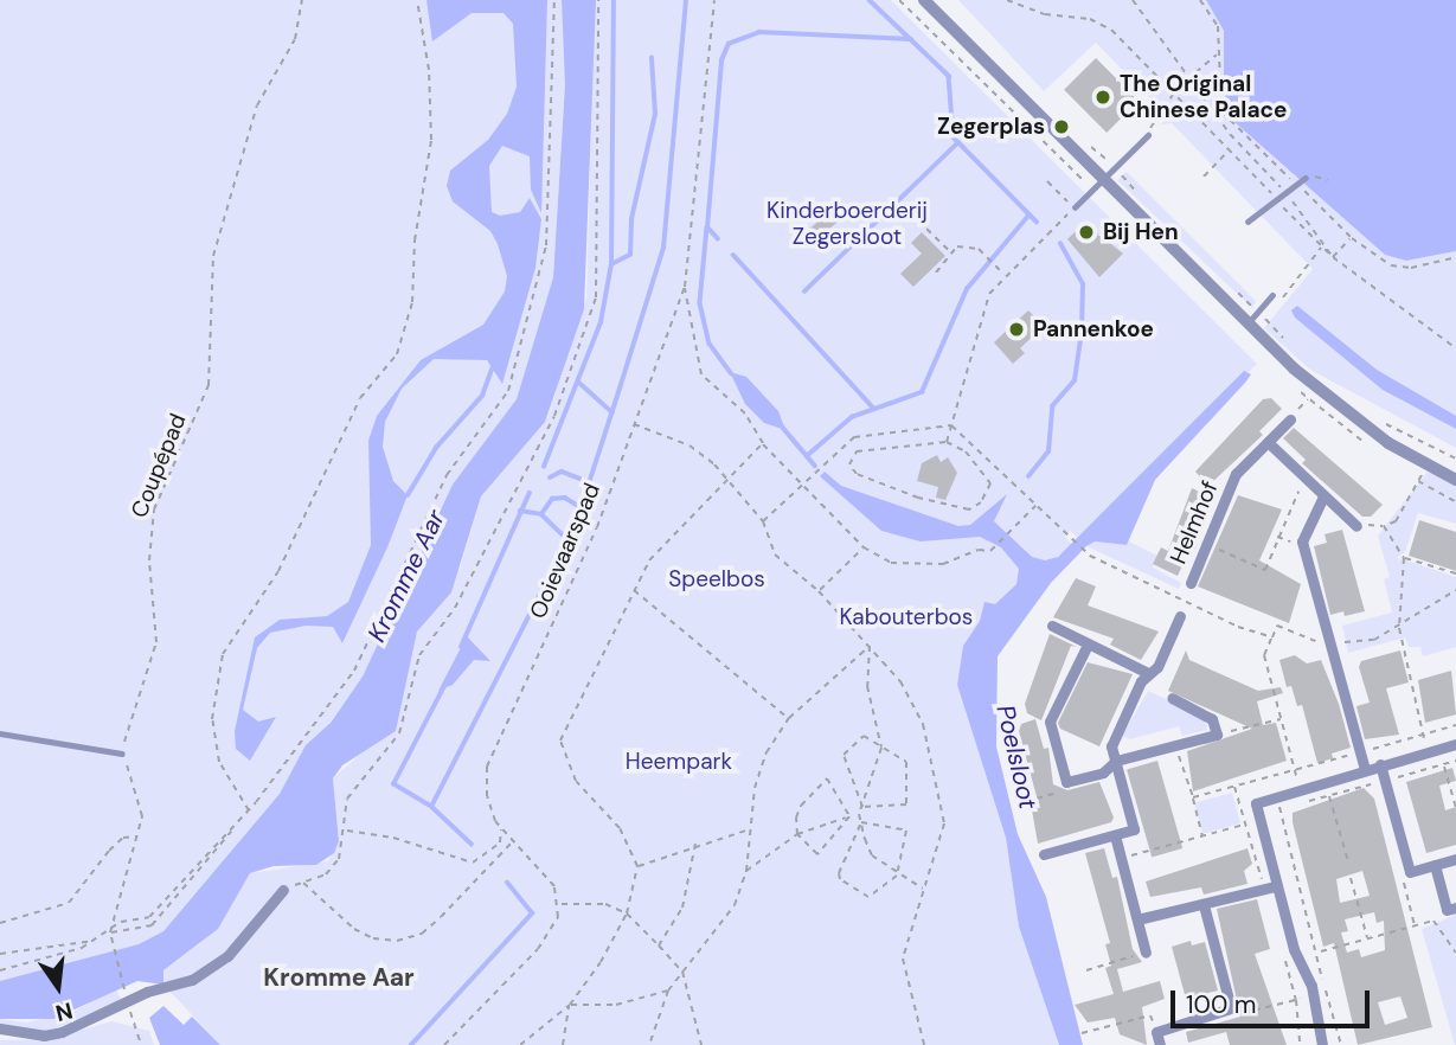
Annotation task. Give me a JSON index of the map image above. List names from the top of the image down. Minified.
{"streets":{"street":["Helmhof"],"path":["Coupépad","Ooievaarspad"]},"districts":["Kromme Aar"],"water":["Kromme Aar","Poelsloot"],"parks":["Kinderboerderij Zegersloot","Speelbos","Kabouterbos","Heempark"],"places":["The Original Chinese Palace","Zegerplas","Bij Hen","Pannenkoe"],"scale_bar":"100 m","north":"bottom"}
